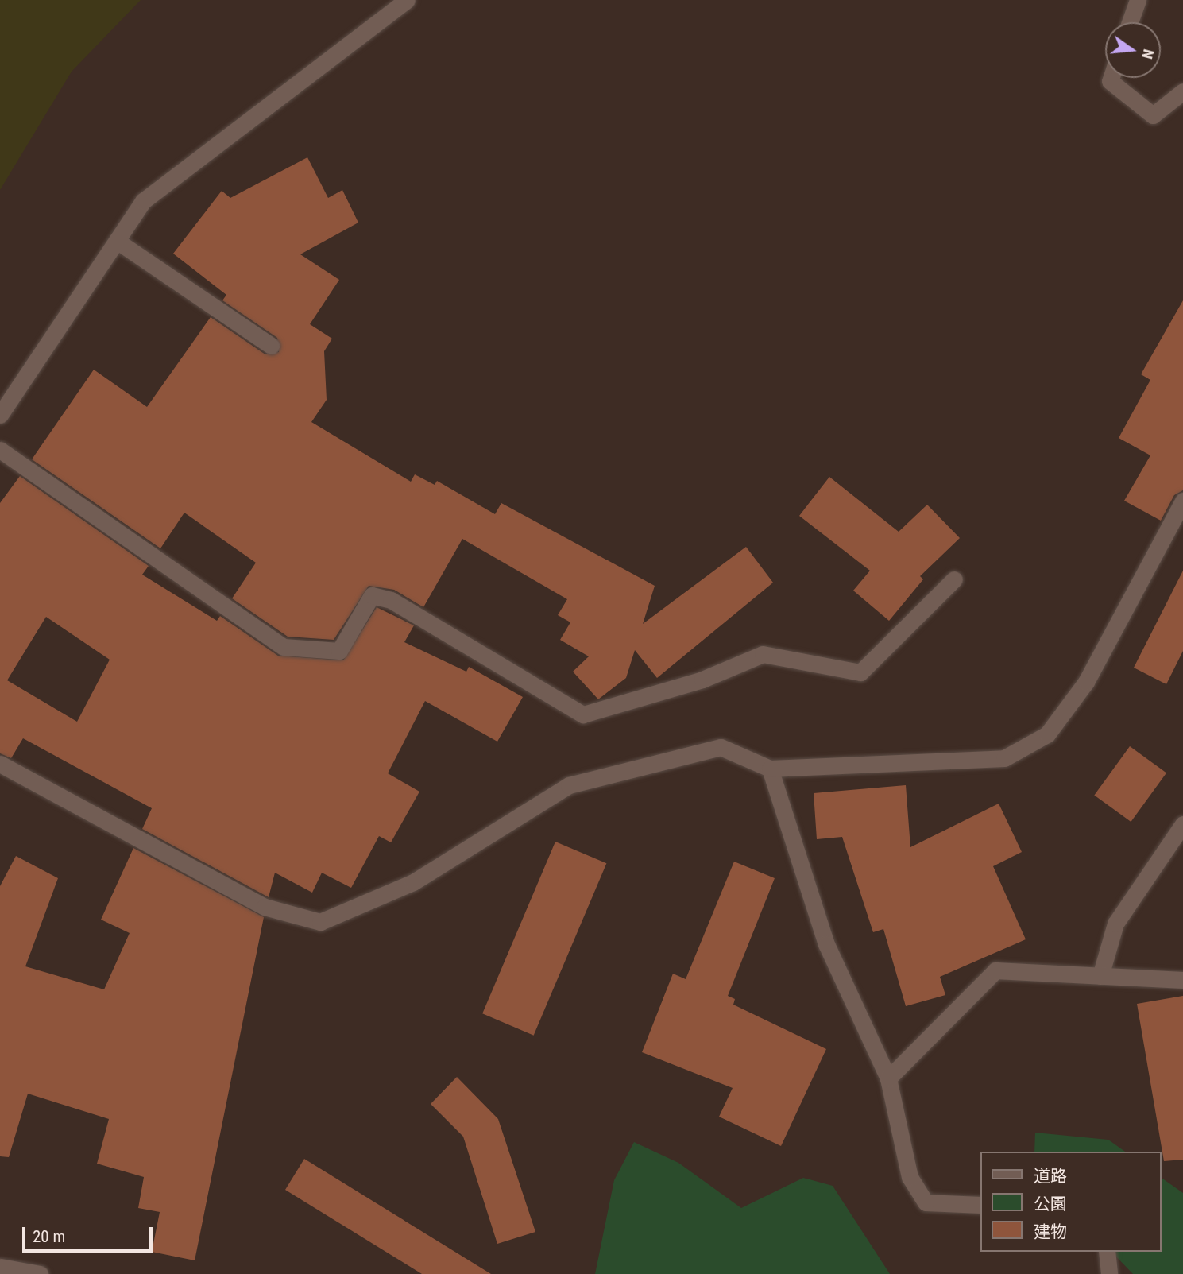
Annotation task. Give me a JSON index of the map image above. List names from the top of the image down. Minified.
{"legend":["道路","公園","建物"],"scale_bar":"20 m","north":"right"}
